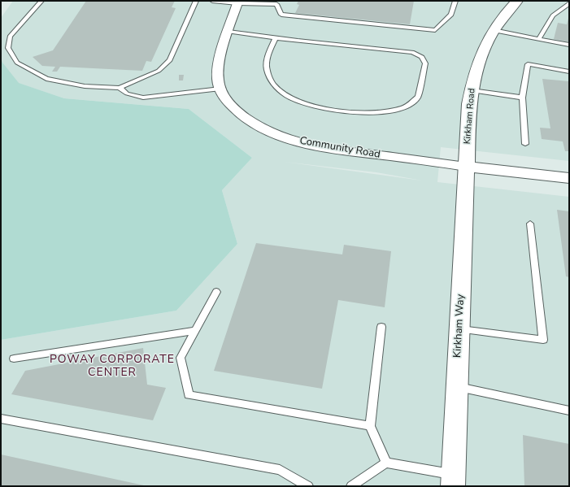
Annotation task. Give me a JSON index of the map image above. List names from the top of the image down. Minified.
{"streets":{"main road":["Kirkham Road","Community Road","Kirkham Way"]},"crossings":[["Kirkham Road","Community Road"],["Kirkham Road","Kirkham Way"],["Community Road","Kirkham Way"]],"districts":["POWAY CORPORATE CENTER"]}
